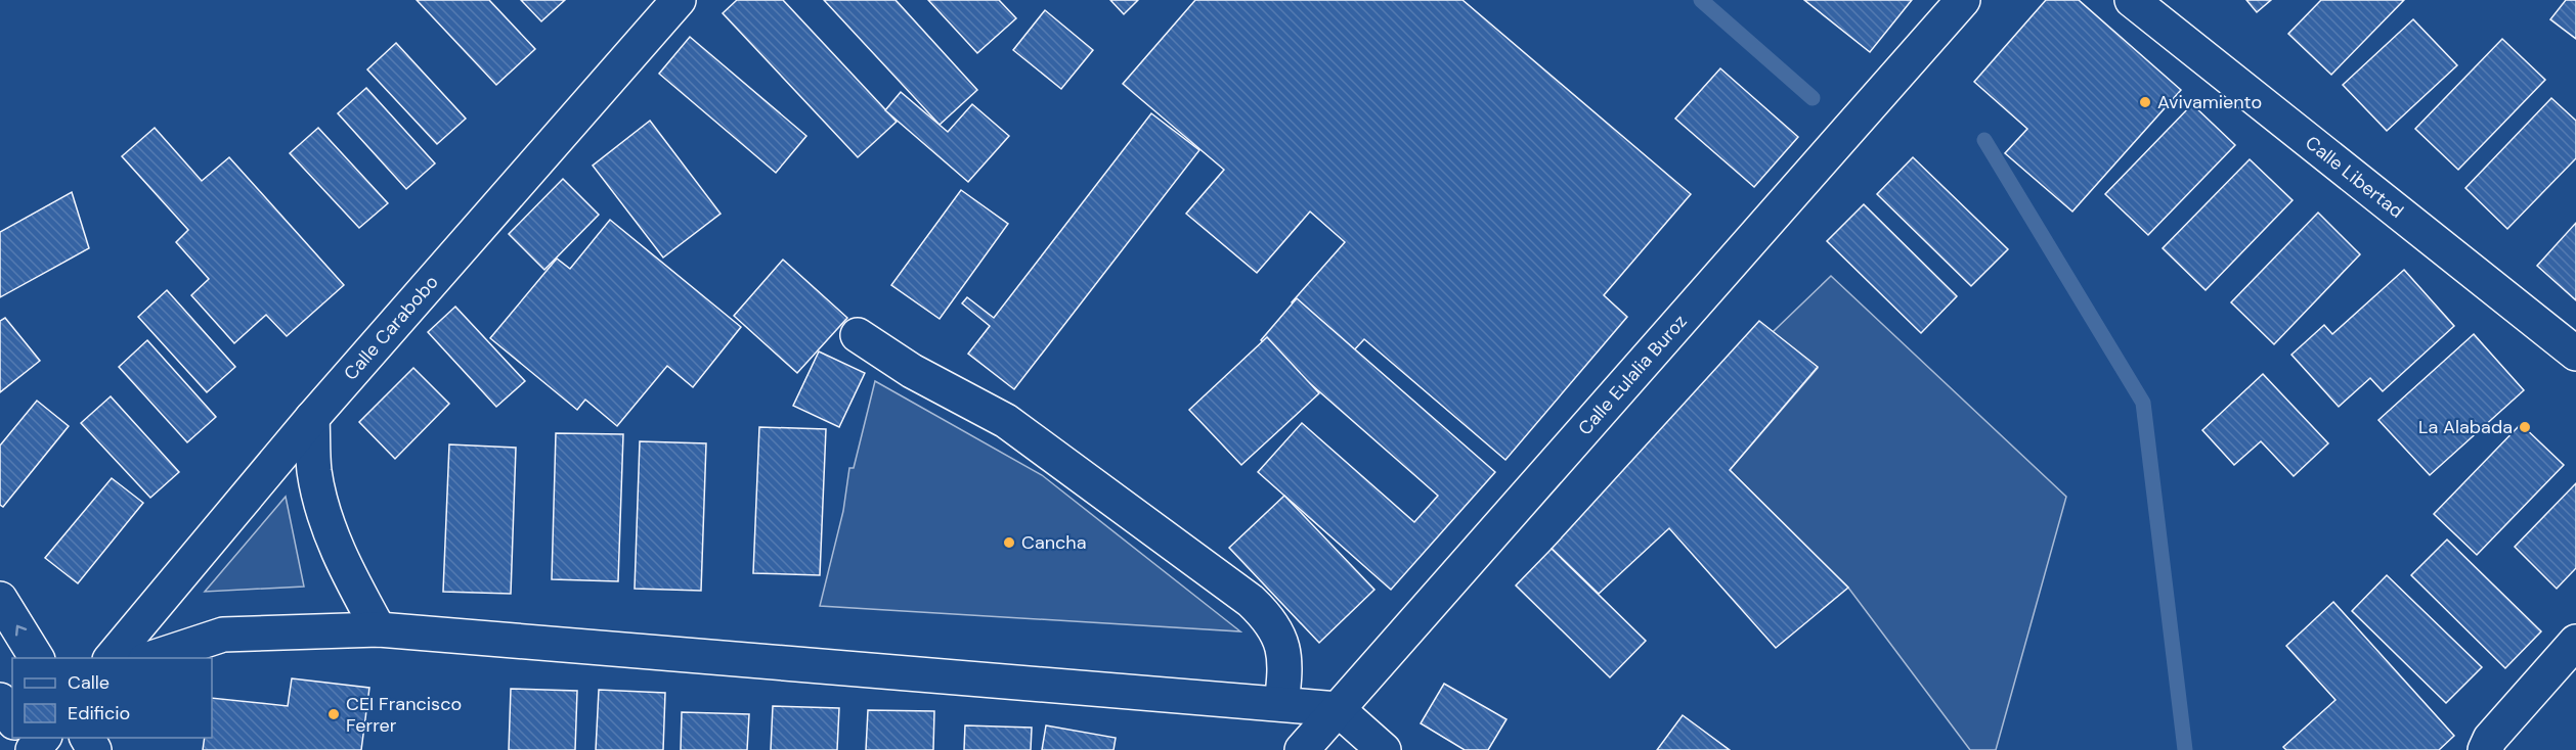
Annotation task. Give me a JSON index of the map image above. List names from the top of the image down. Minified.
{"streets":{"street":["Calle Libertad","Calle Carabobo","Calle Eulalia Buroz"]},"places":["Avivamiento","La Alabada","Cancha","CEI Francisco Ferrer"],"legend":["Calle","Edificio"]}
